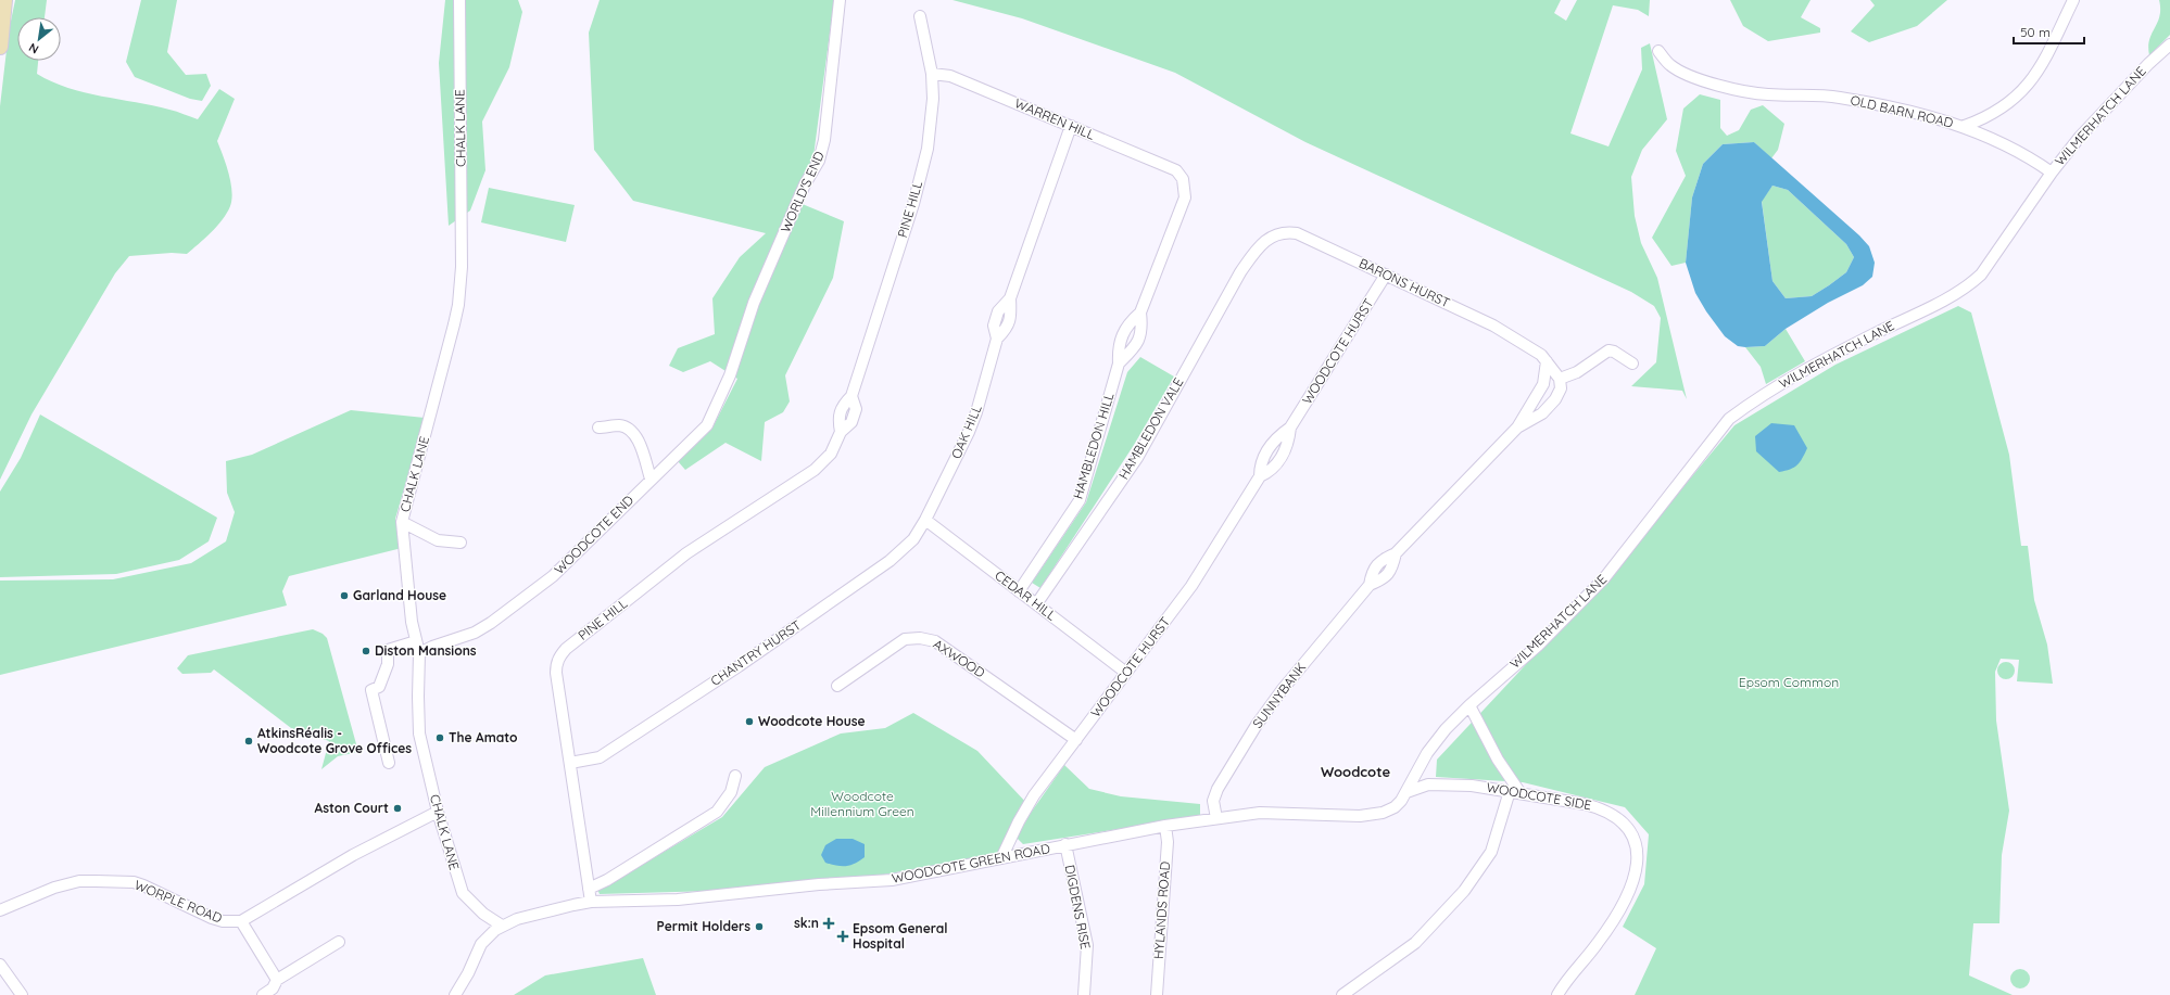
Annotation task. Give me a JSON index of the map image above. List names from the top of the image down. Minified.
{"streets":{"street":["OLD BARN ROAD","WILMERHATCH LANE","WARREN HILL","CHALK LANE","WORLD'S END","PINE HILL","BARONS HURST","WOODCOTE HURST","HAMBLEDON VALE","OAK HILL","HAMBLEDON HILL","WOODCOTE END","CEDAR HILL","CHANTRY HURST","AXWOOD","SUNNYBANK","WOODCOTE SIDE","WOODCOTE GREEN ROAD","WORPLE ROAD","DIGDENS RISE","HYLANDS ROAD"]},"crossings":[["OLD BARN ROAD","WILMERHATCH LANE"],["WILMERHATCH LANE","WOODCOTE SIDE"],["WILMERHATCH LANE","WOODCOTE GREEN ROAD"],["WARREN HILL","PINE HILL"],["WARREN HILL","OAK HILL"],["WARREN HILL","HAMBLEDON HILL"],["CHALK LANE","WOODCOTE END"],["CHALK LANE","WOODCOTE GREEN ROAD"],["CHALK LANE","WORPLE ROAD"],["WORLD'S END","WOODCOTE END"],["PINE HILL","CHANTRY HURST"],["PINE HILL","WOODCOTE GREEN ROAD"],["BARONS HURST","WOODCOTE HURST"],["BARONS HURST","HAMBLEDON VALE"],["BARONS HURST","SUNNYBANK"],["WOODCOTE HURST","CEDAR HILL"],["WOODCOTE HURST","AXWOOD"],["WOODCOTE HURST","WOODCOTE GREEN ROAD"],["HAMBLEDON VALE","CEDAR HILL"],["OAK HILL","CEDAR HILL"],["OAK HILL","CHANTRY HURST"],["HAMBLEDON HILL","CEDAR HILL"],["CEDAR HILL","CHANTRY HURST"],["SUNNYBANK","WOODCOTE GREEN ROAD"],["WOODCOTE SIDE","WOODCOTE GREEN ROAD"],["WOODCOTE GREEN ROAD","DIGDENS RISE"],["WOODCOTE GREEN ROAD","HYLANDS ROAD"]],"districts":["Woodcote"],"parks":["Epsom Common","Woodcote Millennium Green"],"places":{"other":["Garland House","Diston Mansions","Woodcote House","The Amato","AtkinsRéalis - Woodcote Grove Offices","Aston Court","Permit Holders"],"health":["sk:n","Epsom General Hospital"]},"scale_bar":"50 m","north":"bottom left"}
